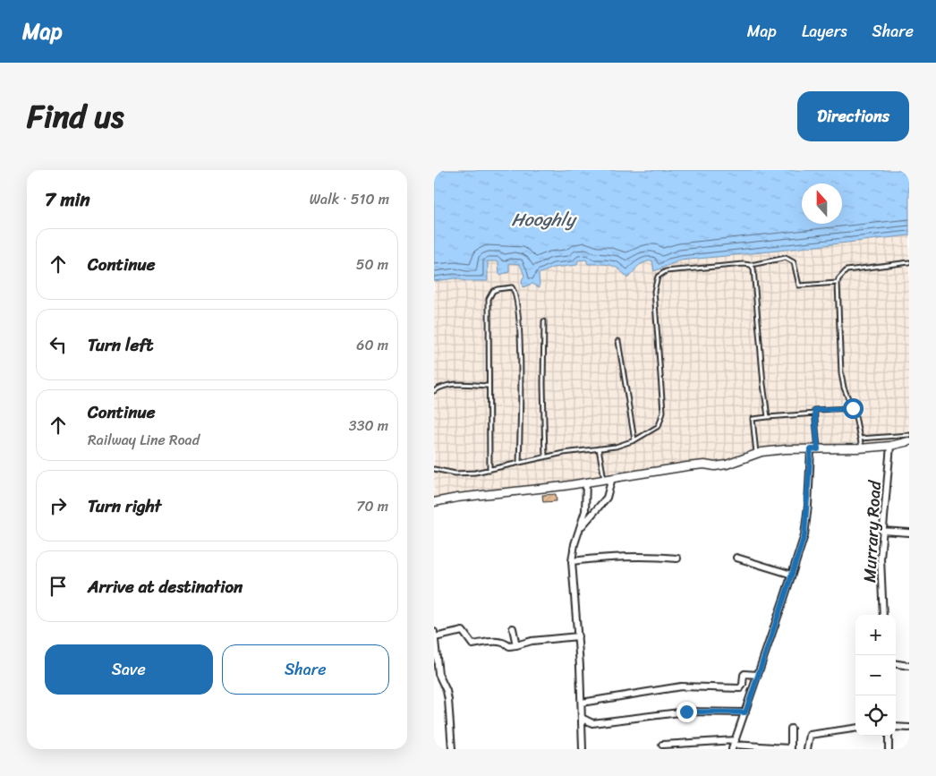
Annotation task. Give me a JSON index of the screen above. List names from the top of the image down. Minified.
{"streets":{"street":["Murrary Road"]},"water":["Hooghly"],"north":"top","page":{"header":"Map","nav":["Map","Layers","Share"],"title":"Find us","buttons":["Directions",["Save","Share"]],"heading":["7 min","Walk · 510 m"],"list":[["Continue","50 m"],["Turn left","60 m"],["Continue","Railway Line Road","330 m"],["Turn right","70 m"],"Arrive at destination"],"map_buttons":["+","−"]}}
